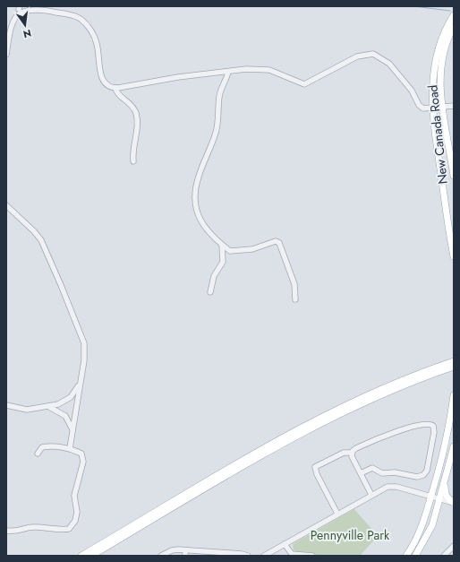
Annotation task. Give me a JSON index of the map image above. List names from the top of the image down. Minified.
{"streets":{"main road":["New Canada Road"]},"parks":["Pennyville Park"],"north":"bottom"}
